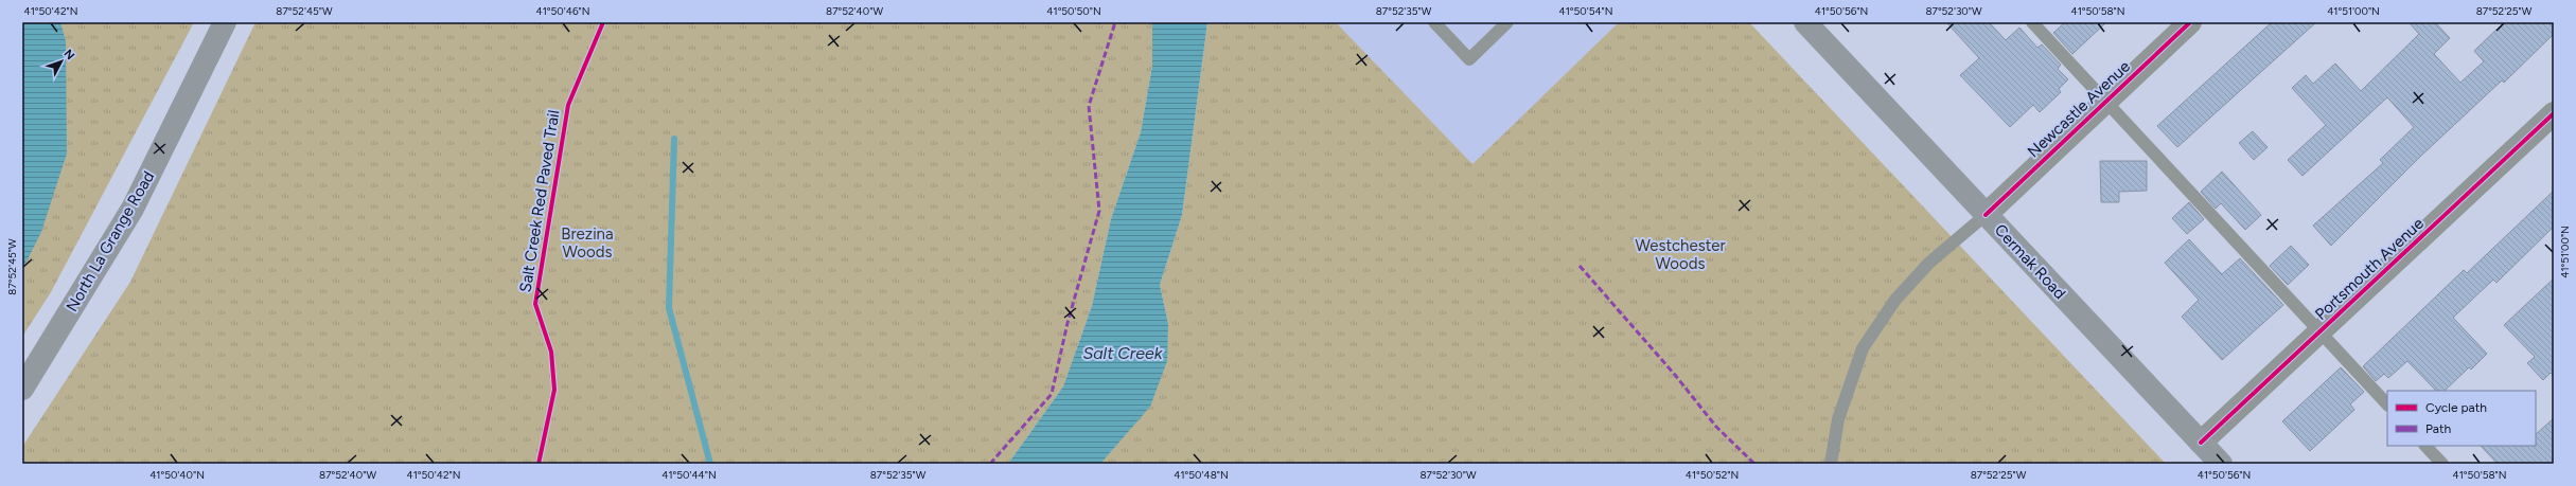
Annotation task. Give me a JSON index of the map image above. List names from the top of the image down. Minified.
{"streets":{"main road":["North La Grange Road","Cermak Road"],"street":["Newcastle Avenue","Portsmouth Avenue"],"cycle path":["Salt Creek Red Paved Trail"]},"crossings":[["Newcastle Avenue","Cermak Road"],["Cermak Road","Portsmouth Avenue"]],"water":["Salt Creek"],"parks":["Brezina Woods","Westchester Woods"],"legend":["Cycle path","Path"],"north":"top right","coordinates":["41°50'42\"N","87°52'45\"W","41°50'46\"N","87°52'40\"W","41°50'50\"N","87°52'35\"W","41°50'54\"N","41°50'56\"N","87°52'30\"W","41°50'58\"N","41°51'00\"N","87°52'25\"W","41°50'40\"N","41°50'44\"N","41°50'48\"N","41°50'52\"N"]}
